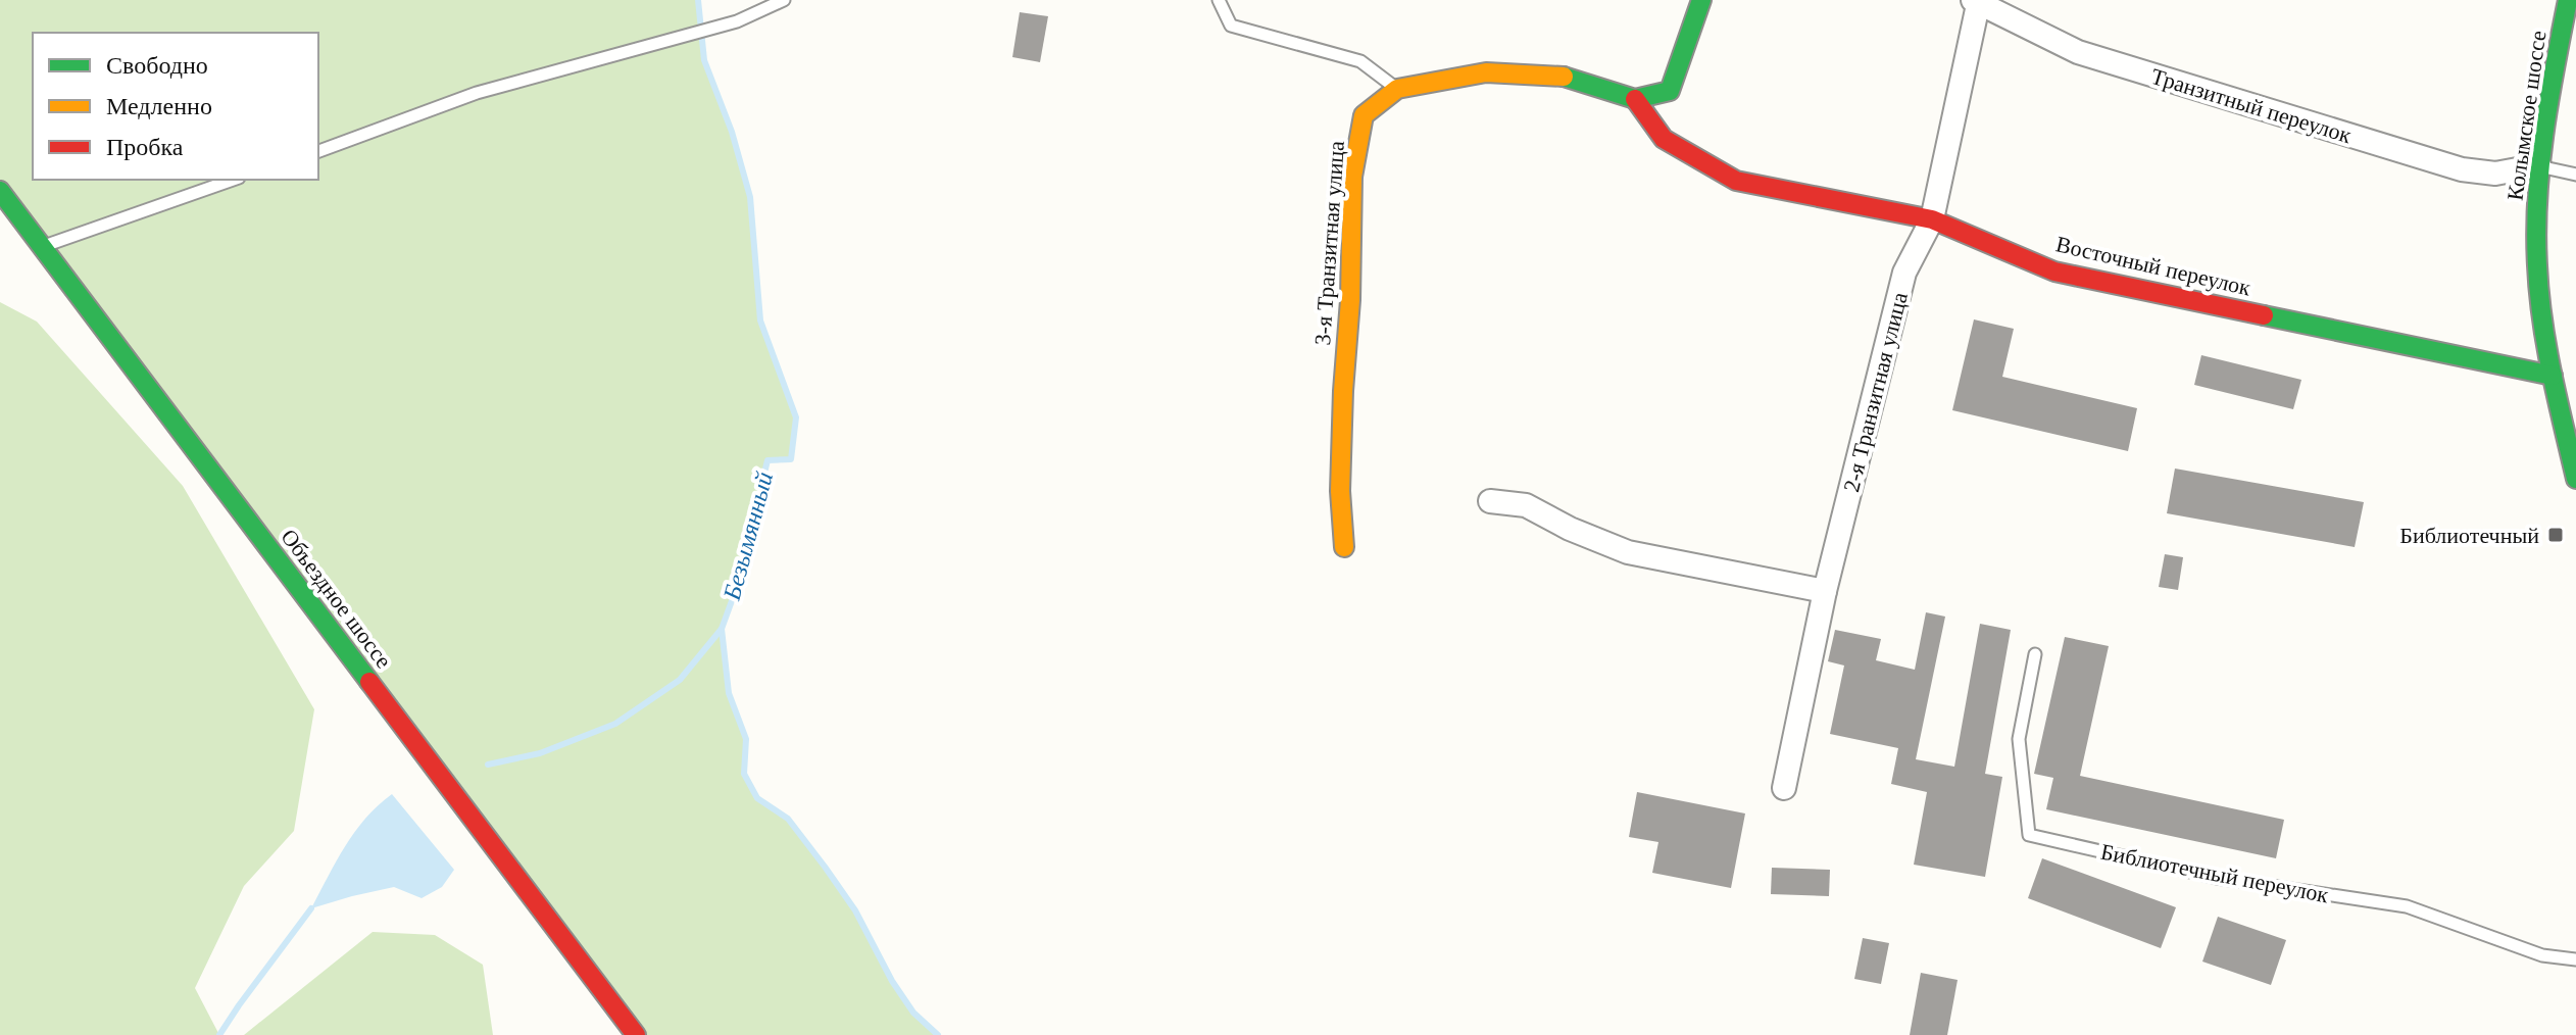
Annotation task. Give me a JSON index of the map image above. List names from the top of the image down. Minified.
{"streets":{"main road":["Колымское шоссе","3-я Транзитная улица","Восточный переулок","Объездное шоссе"],"street":["Транзитный переулок","2-я Транзитная улица"],"lane":["Библиотечный переулок"]},"crossings":[["Транзитный переулок","Колымское шоссе"],["Транзитный переулок","2-я Транзитная улица"],["Колымское шоссе","Восточный переулок"],["3-я Транзитная улица","Восточный переулок"],["Восточный переулок","2-я Транзитная улица"]],"water":["Безымянный"],"places":{"transit":["Библиотечный"]},"legend":["Свободно","Медленно","Пробка"]}
